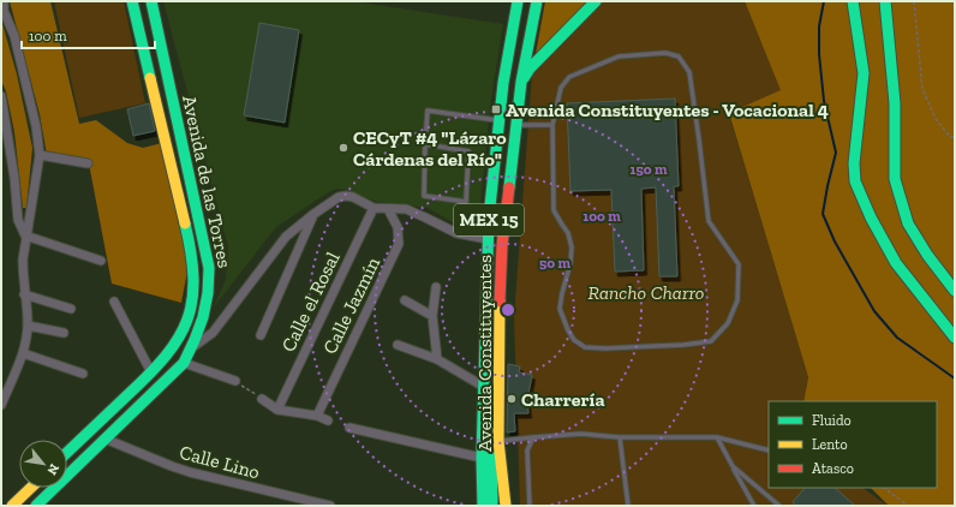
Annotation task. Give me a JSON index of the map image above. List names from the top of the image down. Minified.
{"streets":{"main road":["Avenida de las Torres","MEX 15","Avenida Constituyentes"],"street":["Calle el Rosal","Calle Jazmín","Calle Lino"]},"crossings":[["Avenida de las Torres","Calle Lino"]],"parks":["Rancho Charro"],"places":{"transit":["Avenida Constituyentes - Vocacional 4"],"other":["CECyT #4 \"Lázaro Cárdenas del Río\"","Charrería"]},"legend":["Fluido","Lento","Atasco"],"scale_bar":"100 m","north":"bottom right","rings":["150 m","100 m","50 m"]}
